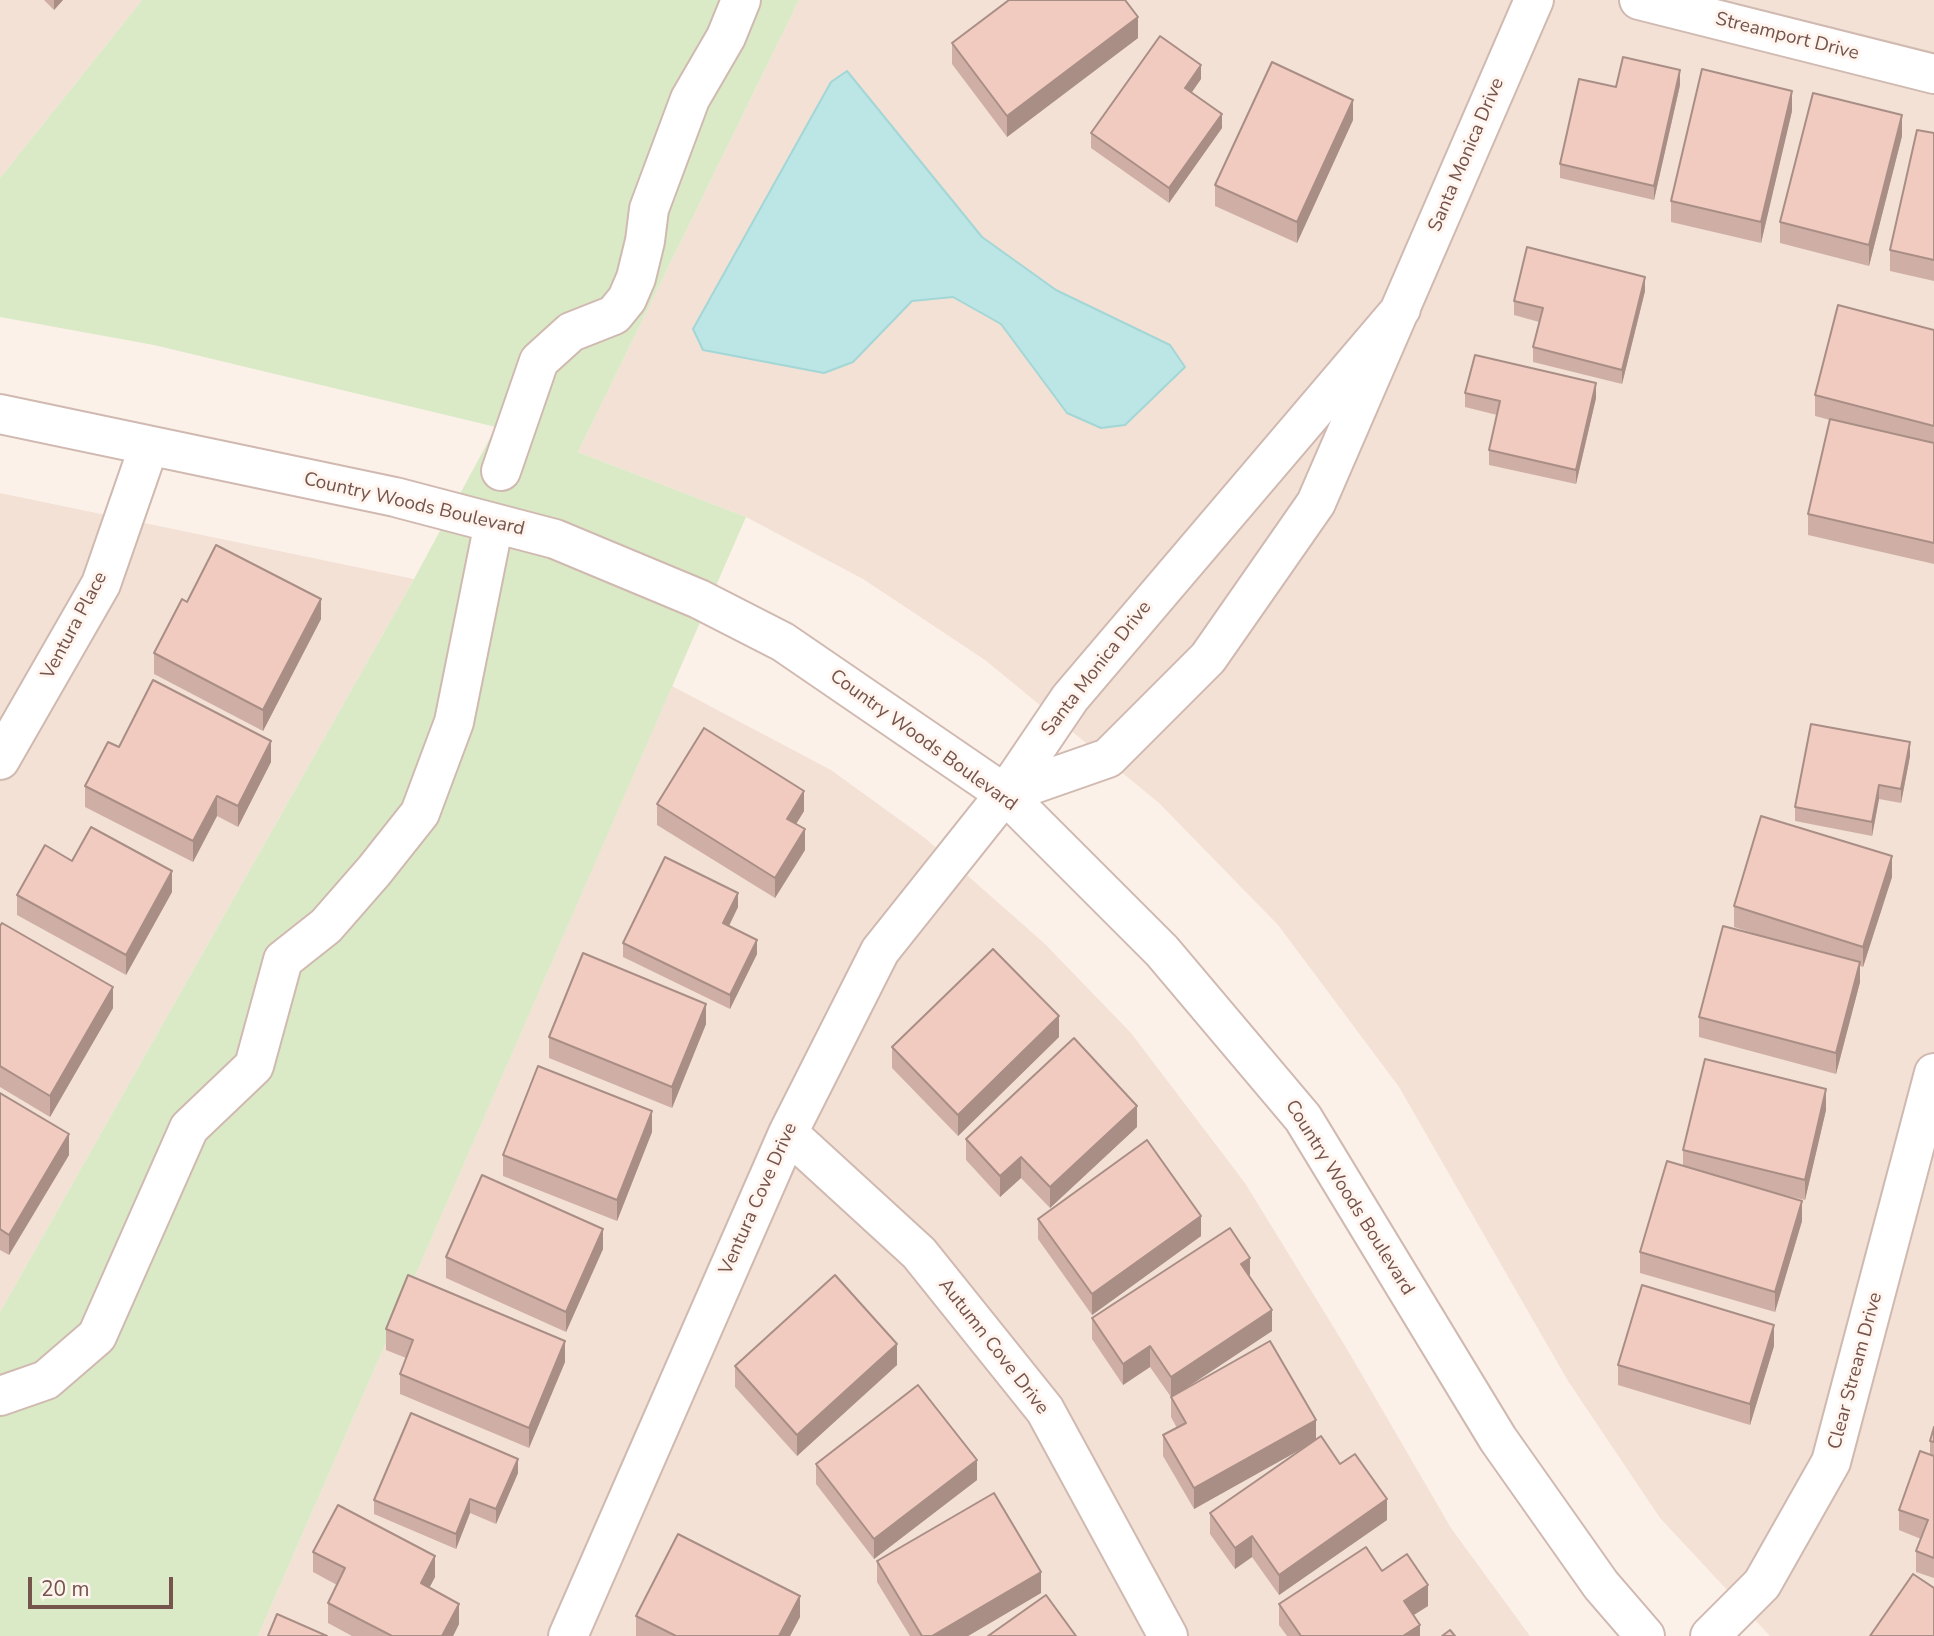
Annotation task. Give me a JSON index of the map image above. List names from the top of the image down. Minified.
{"streets":{"street":["Streamport Drive","Santa Monica Drive","Country Woods Boulevard","Ventura Place","Ventura Cove Drive","Autumn Cove Drive","Clear Stream Drive"]},"crossings":[["Santa Monica Drive","Country Woods Boulevard"],["Santa Monica Drive","Ventura Cove Drive"],["Country Woods Boulevard","Ventura Place"],["Country Woods Boulevard","Ventura Cove Drive"],["Ventura Cove Drive","Autumn Cove Drive"]],"scale_bar":"20 m"}
